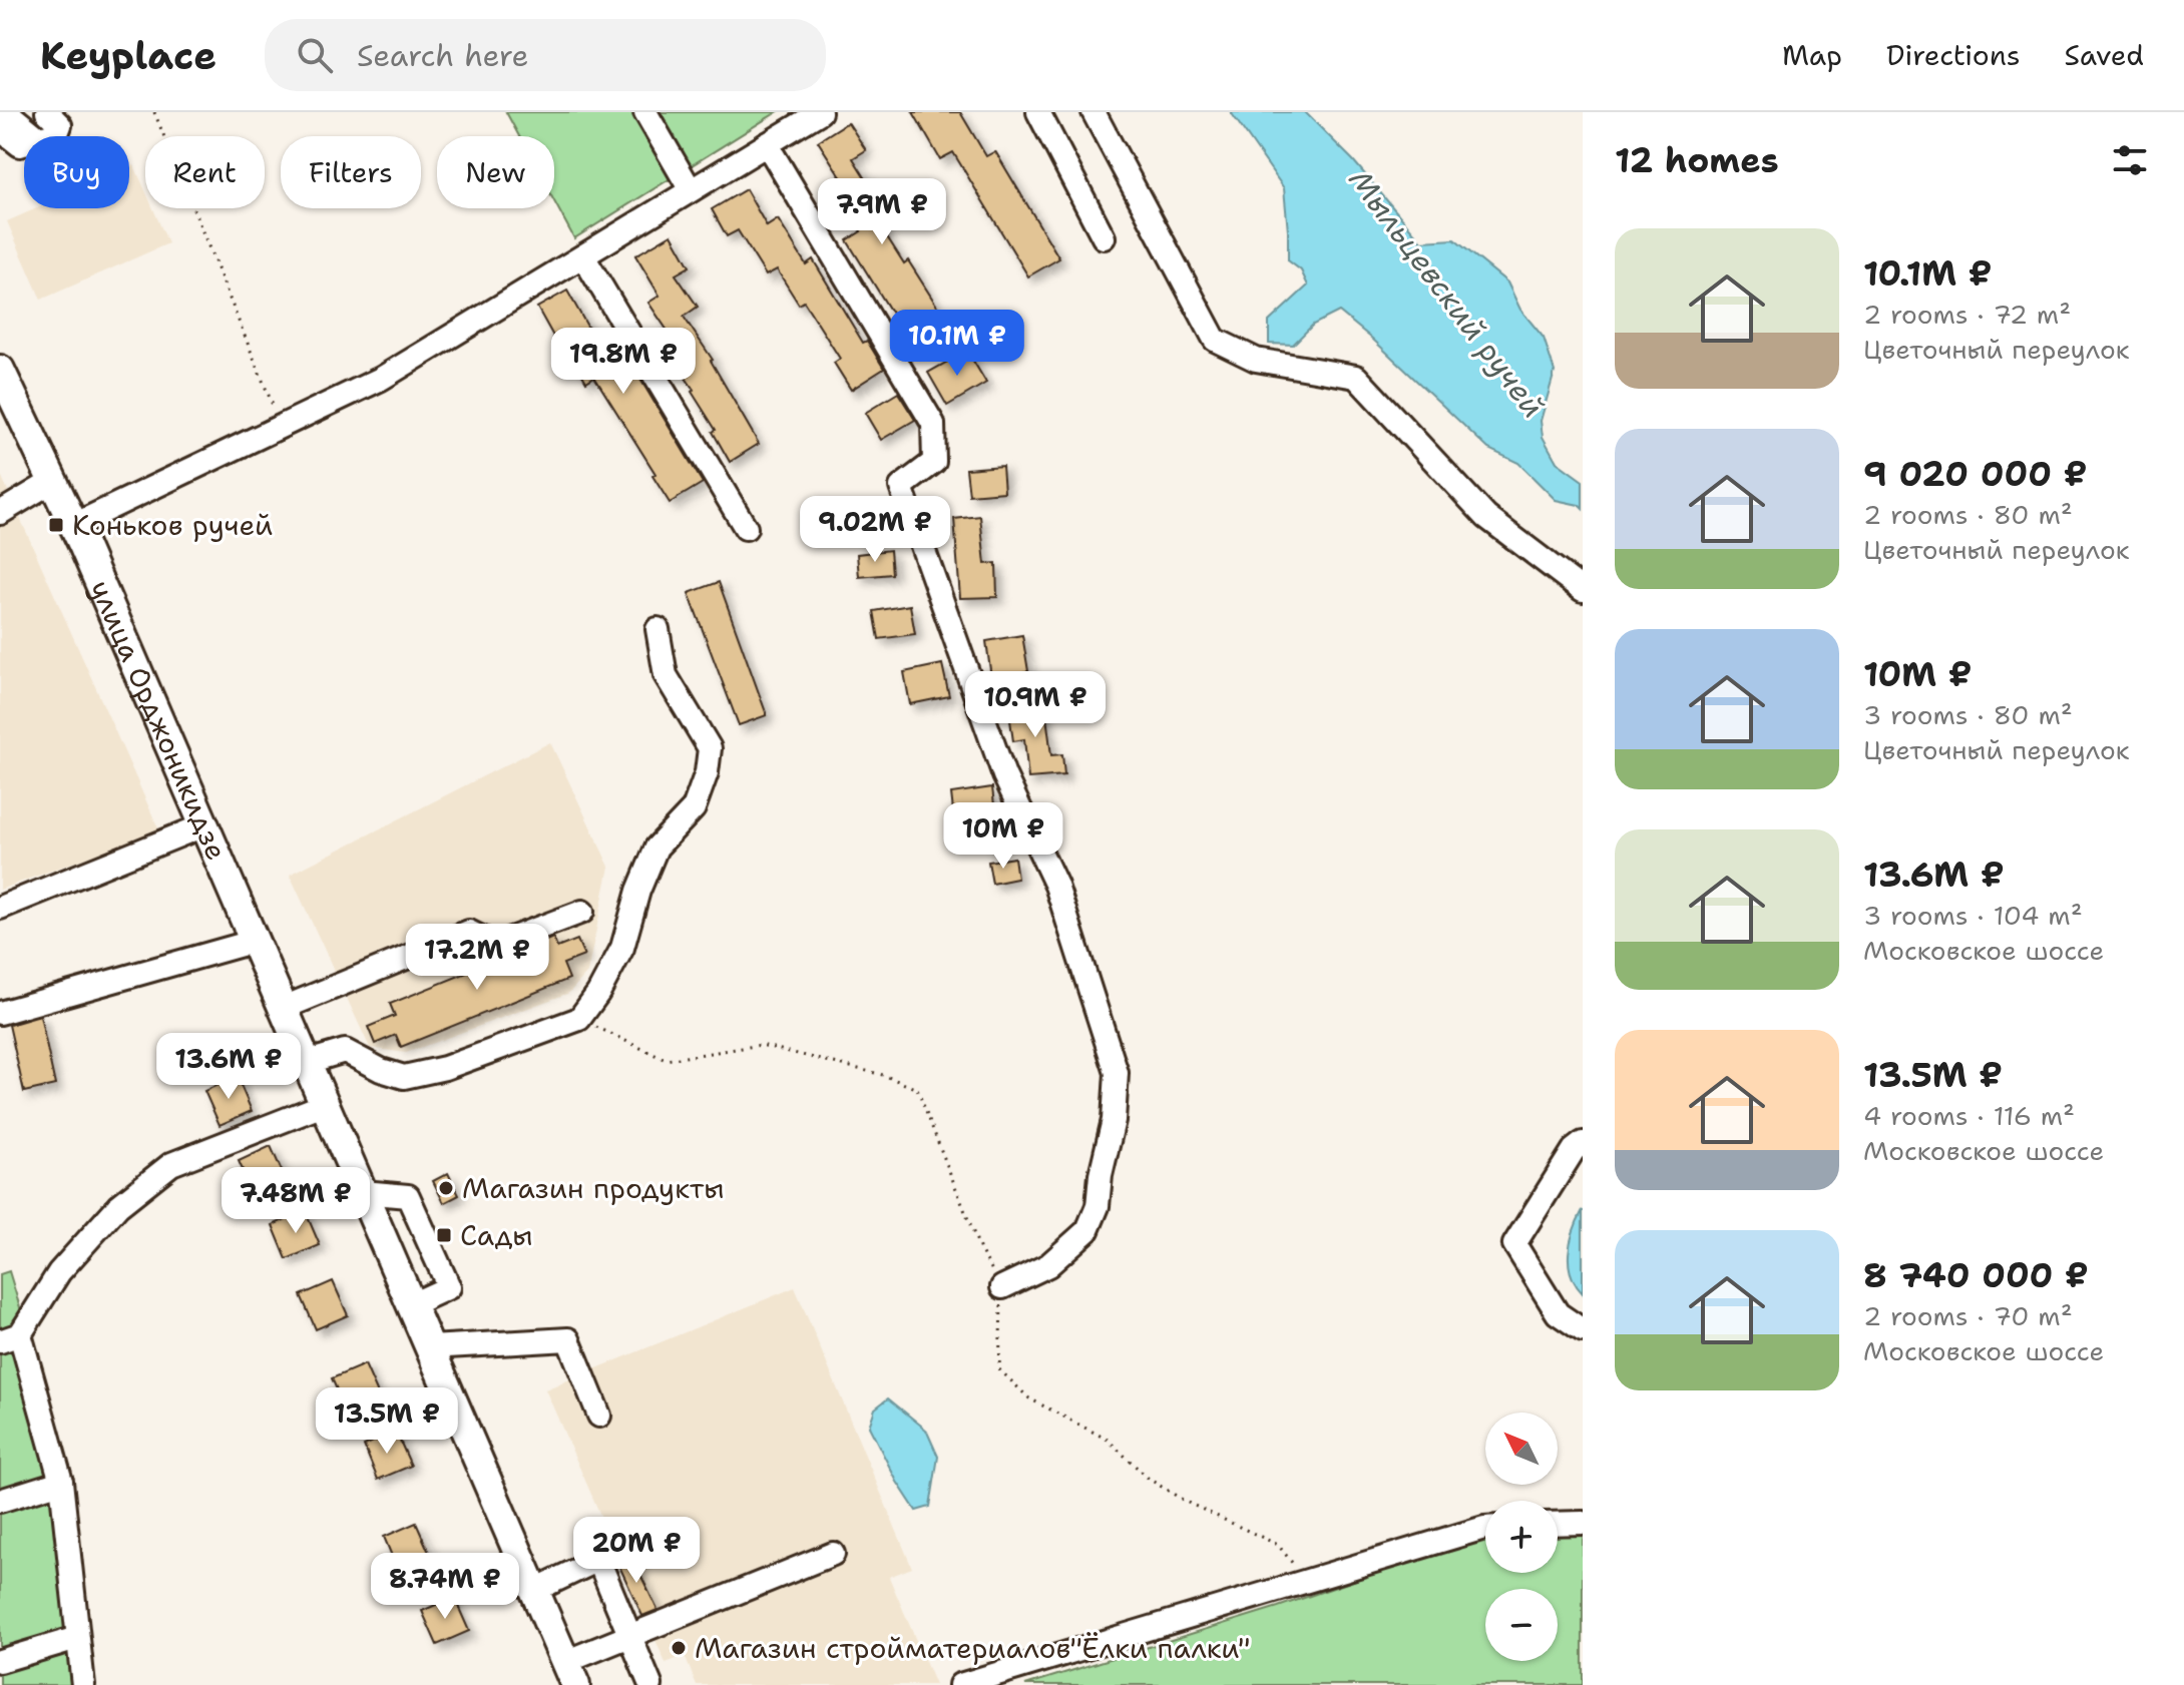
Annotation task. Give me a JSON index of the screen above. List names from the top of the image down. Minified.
{"streets":{"main road":["улица Орджоникидзе"]},"water":["Мыльцевский ручей"],"places":{"transit":["Коньков ручей","Сады"],"other":["Магазин продукты","Магазин стройматериалов\"Ёлки палки\""]},"north":"top left","page":{"header":"Keyplace","search":"Search here","nav":["Map","Directions","Saved"],"heading":"12 homes","chip":["Buy","Rent","Filters","New"],"price":["7.9M ₽","10.1M ₽","19.8M ₽","9.02M ₽","10.9M ₽","10M ₽","17.2M ₽","13.6M ₽","7.48M ₽","13.5M ₽","20M ₽","8.74M ₽"],"list":[{"name":"10.1M ₽","note":"2 rooms · 72 m² · Цветочный переулок"},{"name":"9 020 000 ₽","note":"2 rooms · 80 m² · Цветочный переулок"},{"name":"10M ₽","note":"3 rooms · 80 m² · Цветочный переулок"},{"name":"13.6M ₽","note":"3 rooms · 104 m² · Московское шоссе"},{"name":"13.5M ₽","note":"4 rooms · 116 m² · Московское шоссе"},{"name":"8 740 000 ₽","note":"2 rooms · 70 m² · Московское шоссе"}],"map_buttons":["+","−"]}}
